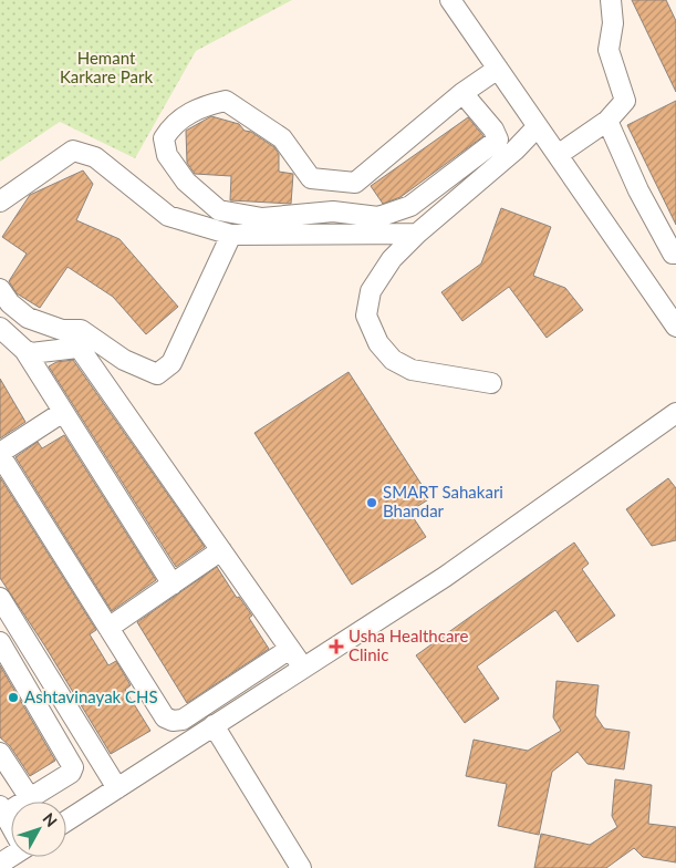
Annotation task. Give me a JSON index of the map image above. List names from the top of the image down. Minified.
{"parks":["Hemant Karkare Park"],"places":{"other":["SMART Sahakari Bhandar","Ashtavinayak CHS"],"health":["Usha Healthcare Clinic"]},"north":"top right"}
